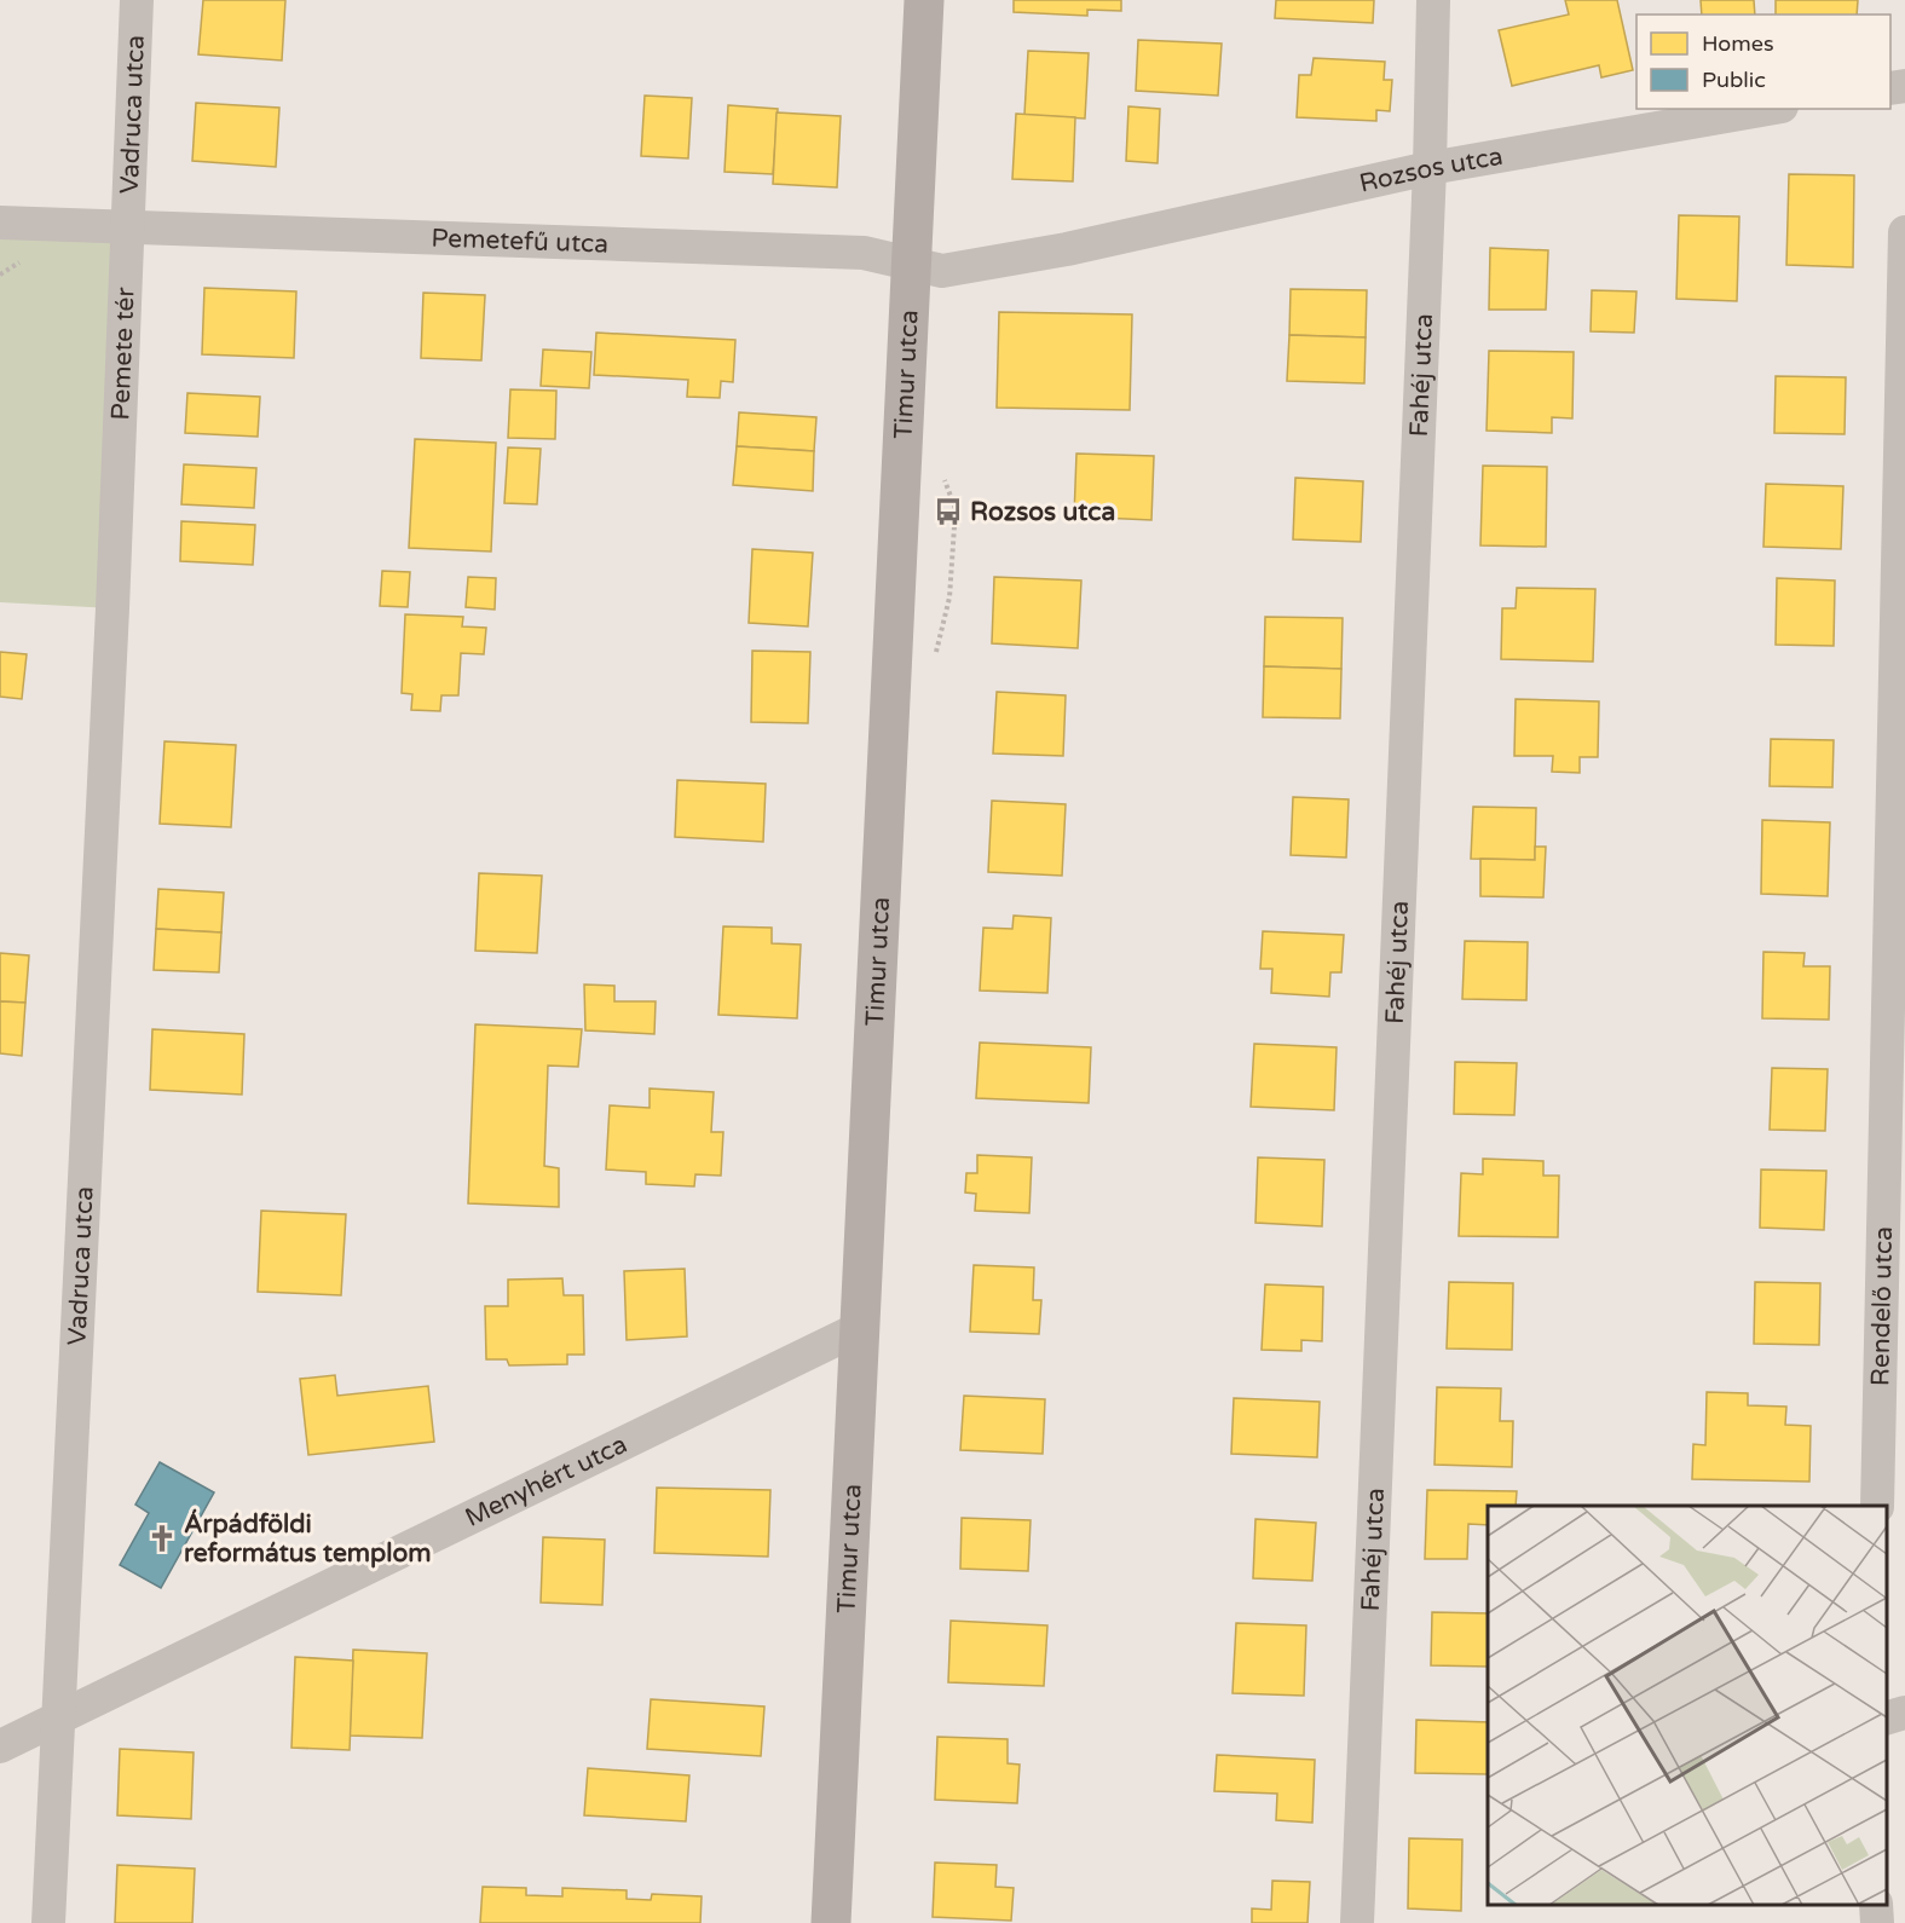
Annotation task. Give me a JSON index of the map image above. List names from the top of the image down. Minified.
{"streets":{"street":["Vadruca utca","Rozsos utca","Pemetefű utca","Pemete tér","Fahéj utca","Timur utca","Rendelő utca","Menyhért utca"]},"crossings":[["Vadruca utca","Pemetefű utca"],["Vadruca utca","Pemete tér"],["Vadruca utca","Menyhért utca"],["Rozsos utca","Pemetefű utca"],["Rozsos utca","Fahéj utca"],["Rozsos utca","Timur utca"],["Pemetefű utca","Pemete tér"],["Pemetefű utca","Timur utca"],["Timur utca","Menyhért utca"]],"places":{"bus stop":["Rozsos utca"],"church":["Árpádföldi református templom"]},"legend":["Homes","Public"]}
